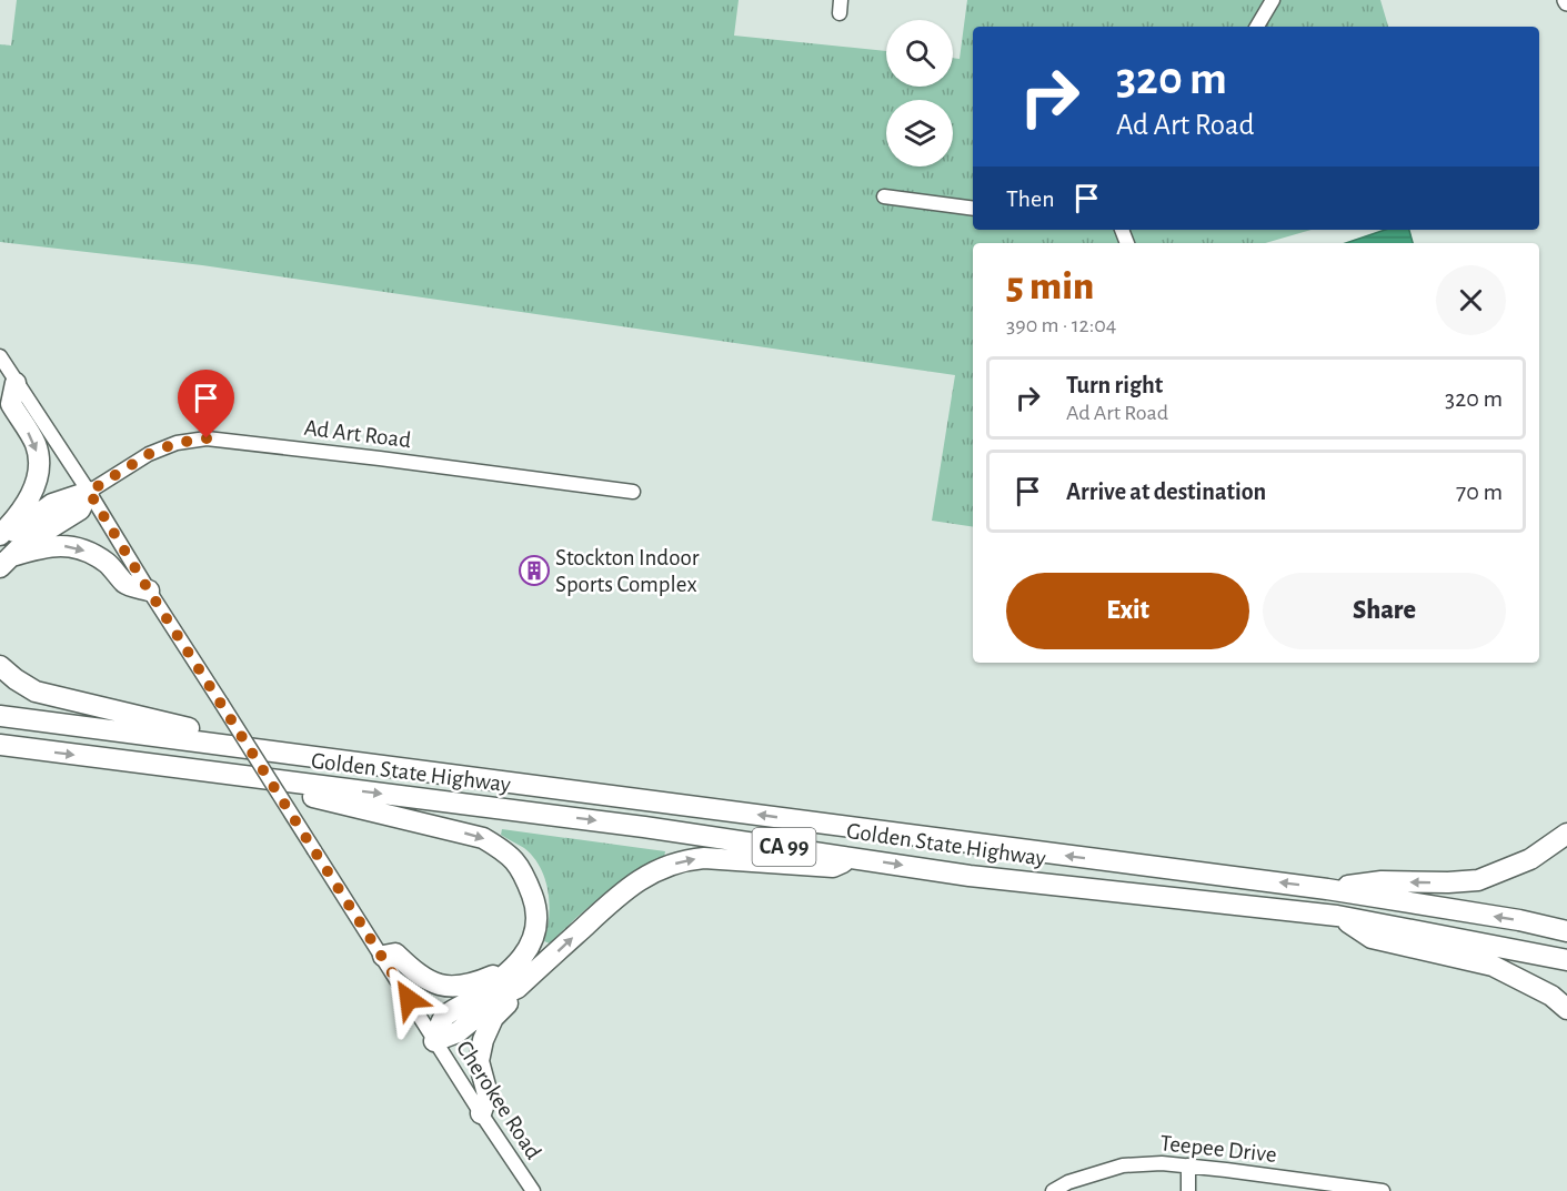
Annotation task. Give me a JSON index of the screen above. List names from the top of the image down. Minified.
{"streets":{"highway":["Golden State Highway","CA 99"],"street":["Ad Art Road","Cherokee Road","Teepee Drive"]},"crossings":[["Ad Art Road","Cherokee Road"]],"places":{"building":["Stockton Indoor Sports Complex"]},"page":{"turn":["320 m","Ad Art Road"],"then":"Then","heading":["5 min","390 m · 12:04"],"list":[{"name":"Turn right","note":"Ad Art Road","value":"320 m"},{"name":"Arrive at destination","value":"70 m"}],"buttons":["Exit","Share"]}}
